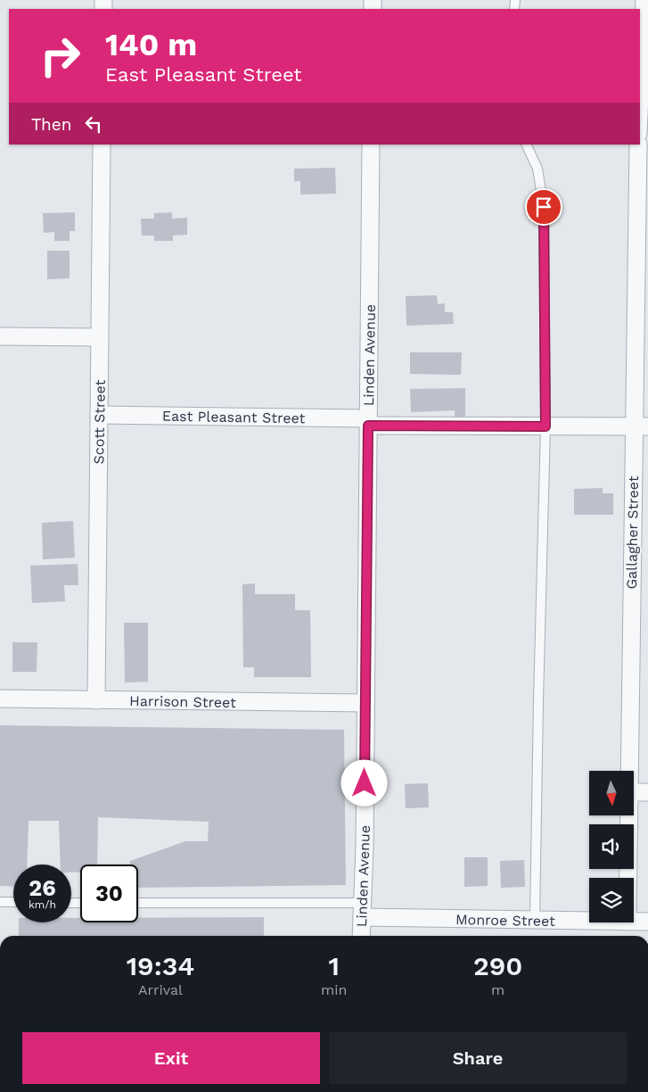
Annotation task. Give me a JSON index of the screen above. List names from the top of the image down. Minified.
{"streets":{"street":["Linden Avenue","East Pleasant Street","Scott Street","Gallagher Street","Harrison Street","Monroe Street"]},"crossings":[["Linden Avenue","East Pleasant Street"],["Linden Avenue","Harrison Street"],["Linden Avenue","Monroe Street"],["East Pleasant Street","Scott Street"],["East Pleasant Street","Gallagher Street"],["Scott Street","Harrison Street"]],"north":"bottom","page":{"turn":["140 m","East Pleasant Street"],"then":"Then","speed":"26 km/h","limit":"30","eta":["19:34","Arrival","1","min","290","m"],"buttons":["Exit","Share"]}}
